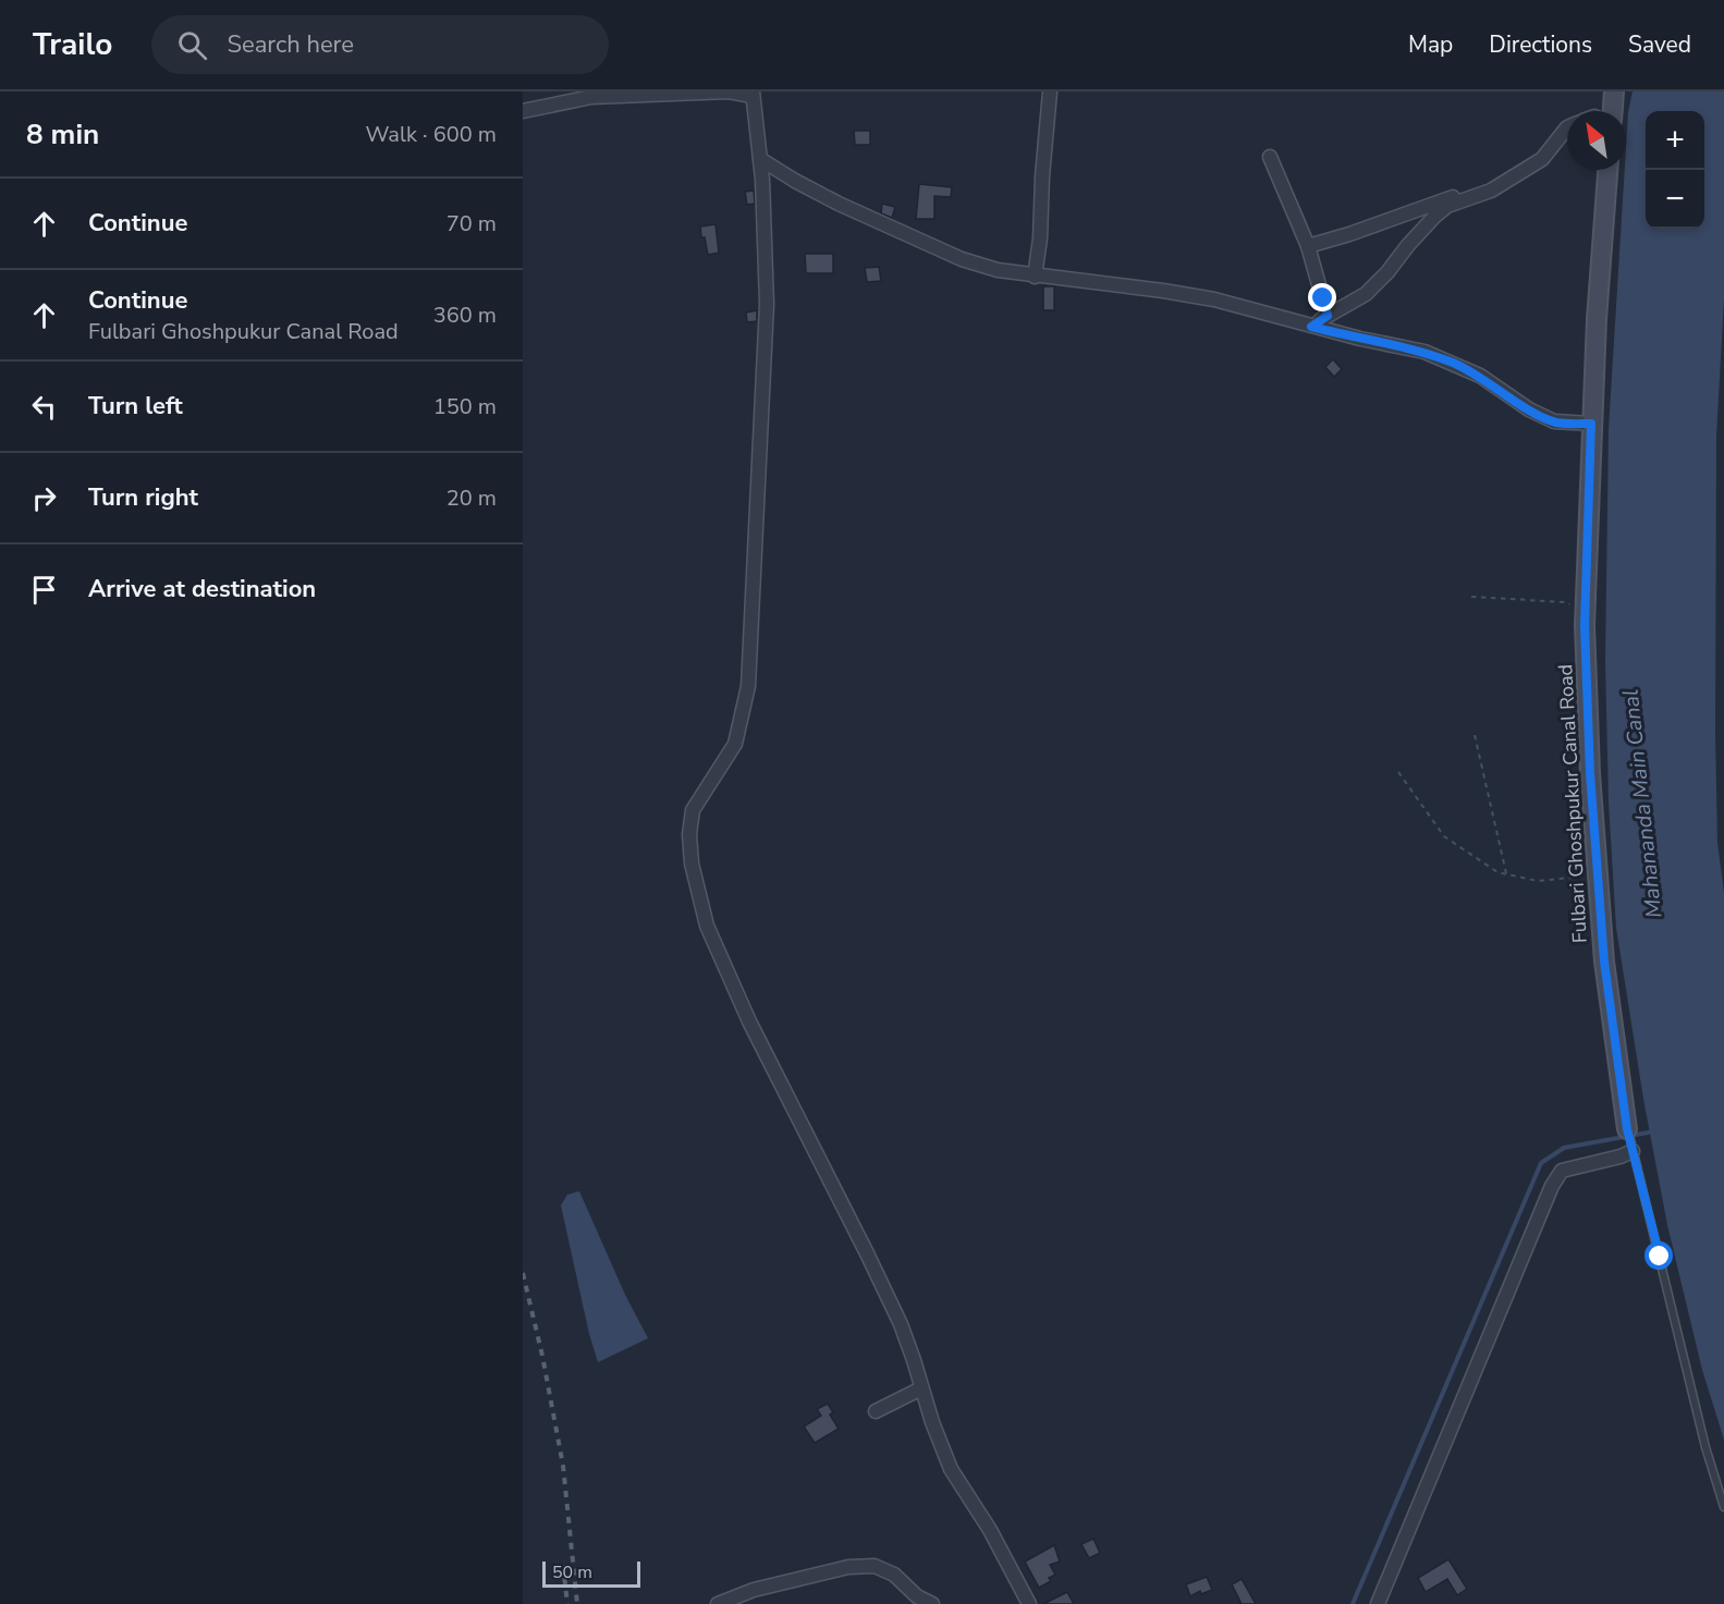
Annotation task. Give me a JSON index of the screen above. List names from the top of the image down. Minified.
{"streets":{"street":["Fulbari Ghoshpukur Canal Road"]},"water":["Mahananda Main Canal"],"scale_bar":"50 m","north":"top left","page":{"header":"Trailo","search":"Search here","nav":["Map","Directions","Saved"],"heading":["8 min","Walk · 600 m"],"map_buttons":["+","−"],"list":[["Continue","70 m"],["Continue","Fulbari Ghoshpukur Canal Road","360 m"],["Turn left","150 m"],["Turn right","20 m"],"Arrive at destination"],"scale":"50 m"}}
